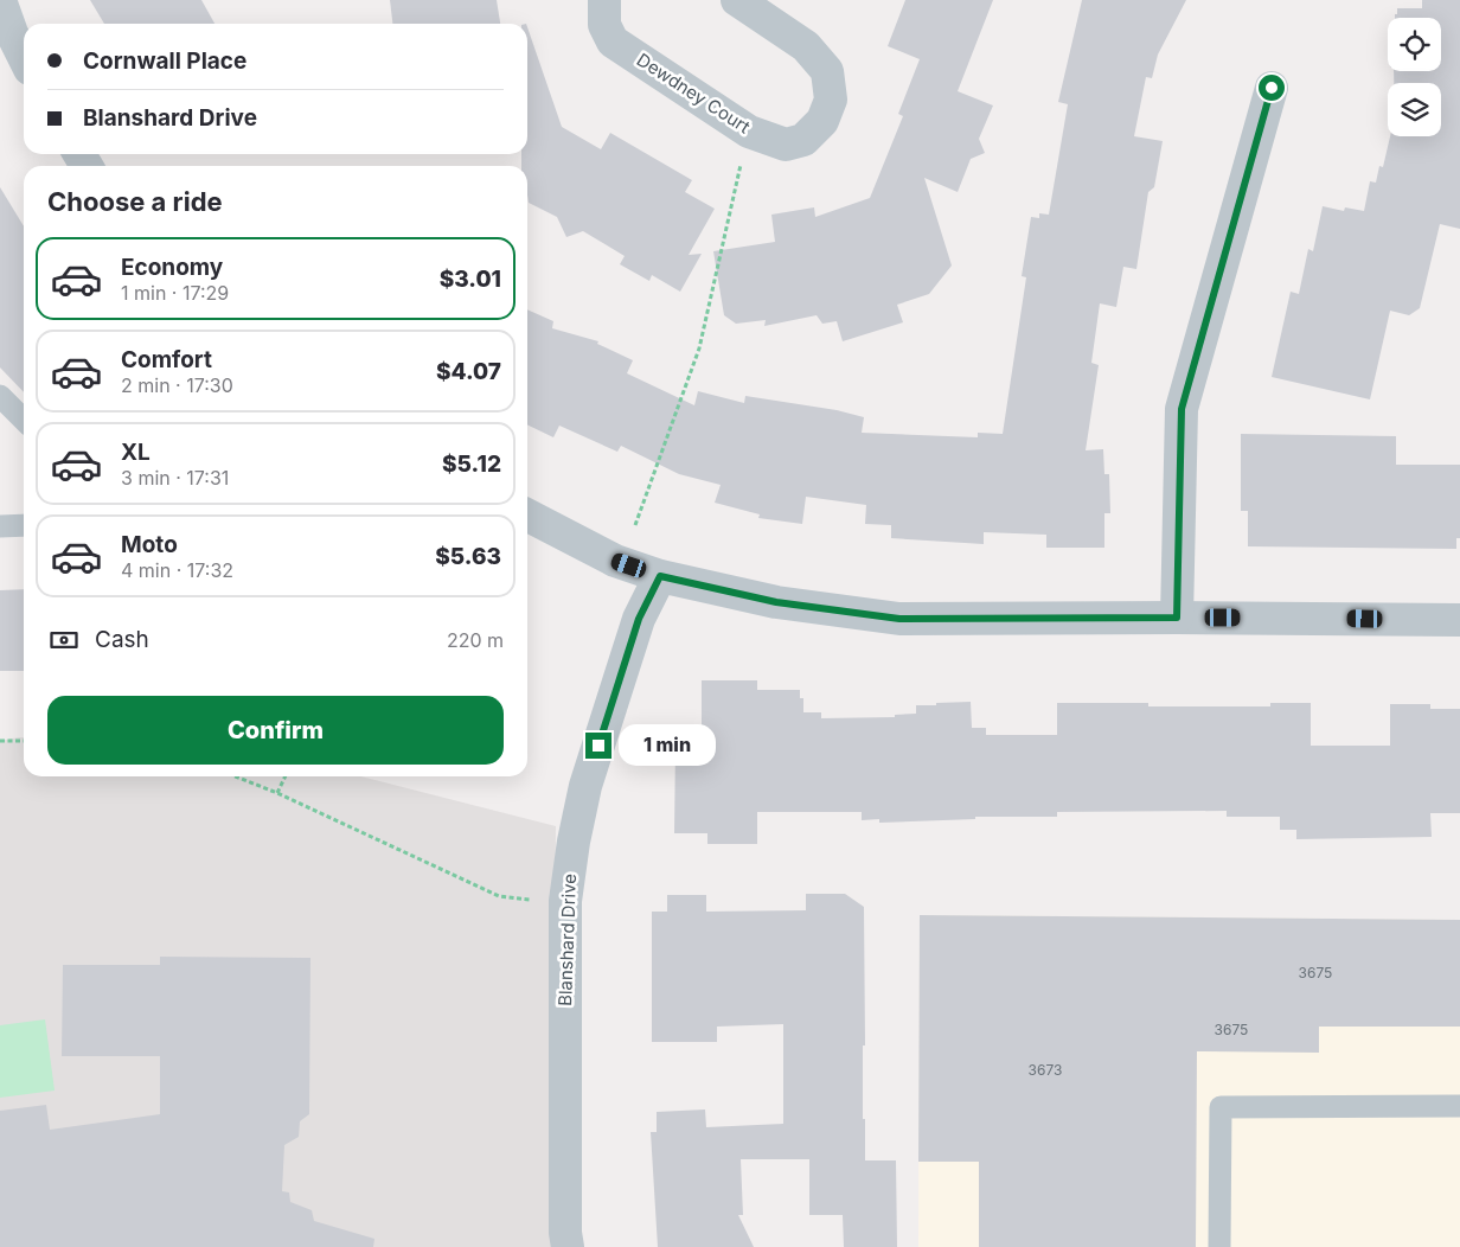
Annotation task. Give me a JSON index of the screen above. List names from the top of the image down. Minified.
{"streets":{"street":["Dewdney Court","Blanshard Drive"]},"house_numbers":["3675","3675","3673"],"page":{"banner":["Cornwall Place","Blanshard Drive"],"heading":"Choose a ride","list":[{"name":"Economy","note":"1 min · 17:29","value":"$3.01"},{"name":"Comfort","note":"2 min · 17:30","value":"$4.07"},{"name":"XL","note":"3 min · 17:31","value":"$5.12"},{"name":"Moto","note":"4 min · 17:32","value":"$5.63"}],"pay":["Cash","220 m"],"buttons":"Confirm","bubble":"1 min"}}
